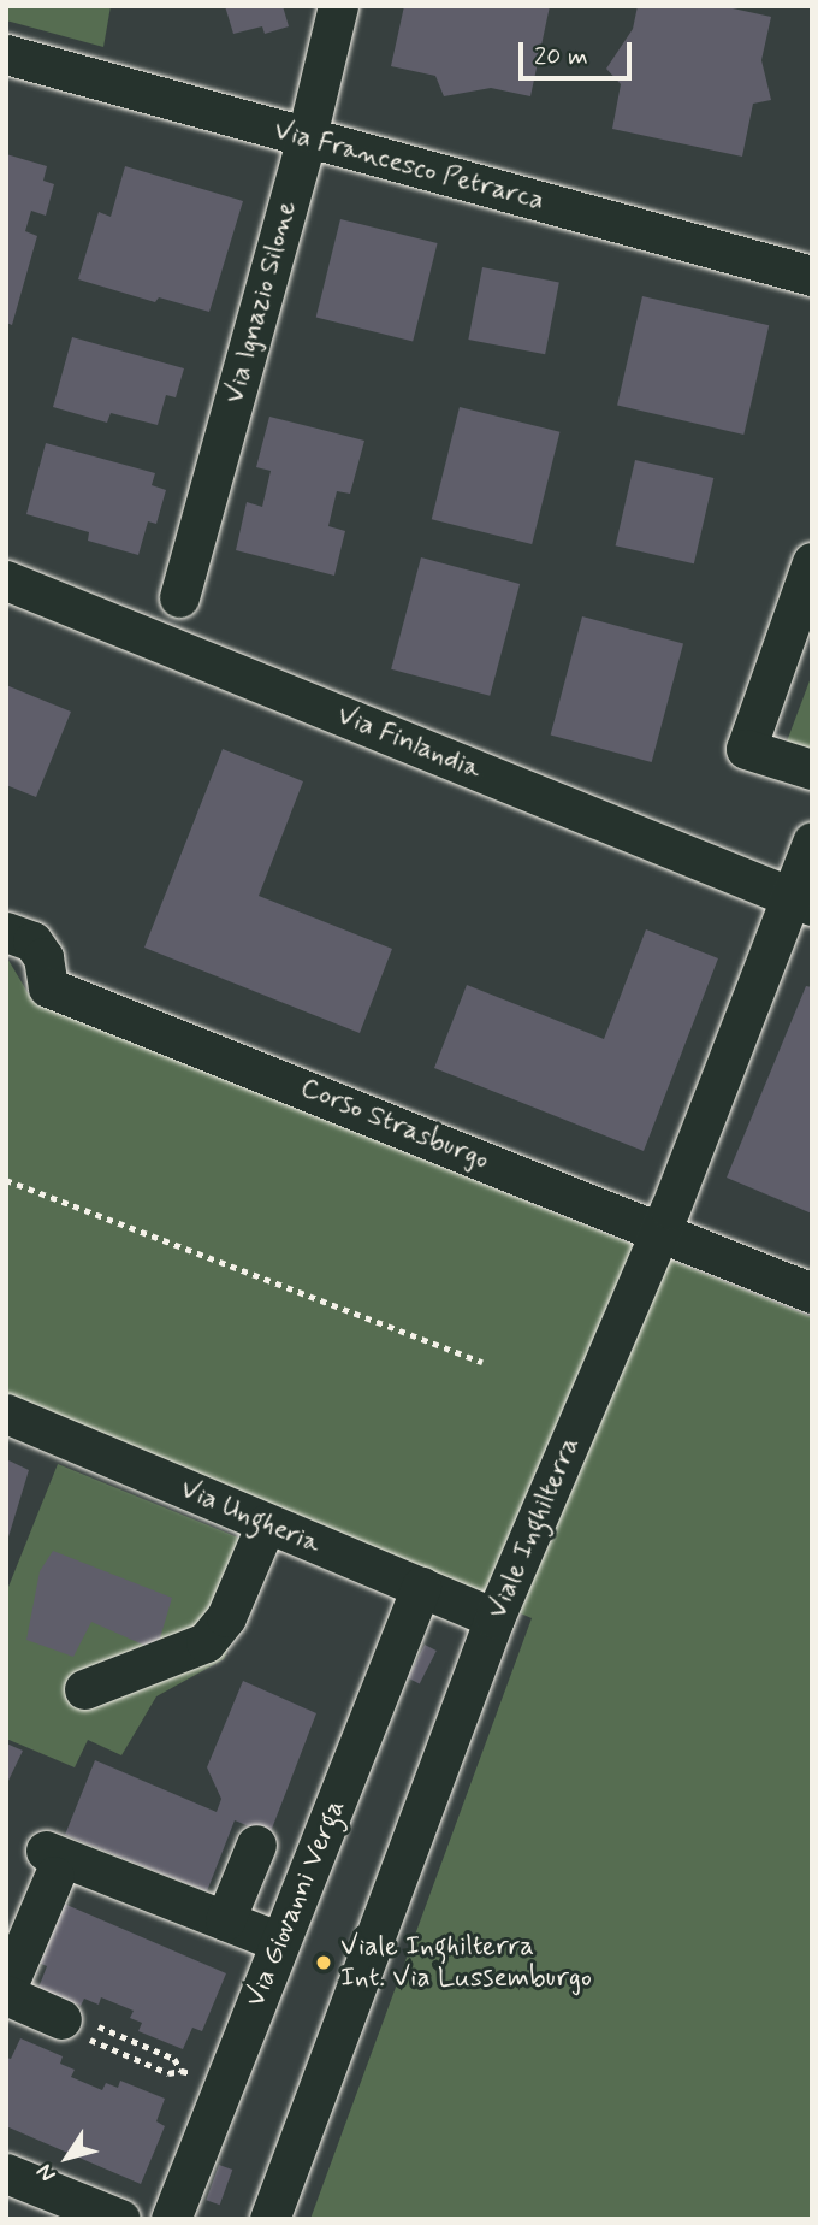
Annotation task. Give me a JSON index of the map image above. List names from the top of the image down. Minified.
{"streets":{"street":["Via Francesco Petrarca","Via Ignazio Silone","Via Finlandia","Corso Strasburgo","Via Ungheria","Viale Inghilterra","Via Giovanni Verga"]},"crossings":[["Via Francesco Petrarca","Via Ignazio Silone"],["Via Finlandia","Viale Inghilterra"],["Corso Strasburgo","Viale Inghilterra"],["Via Ungheria","Viale Inghilterra"],["Via Ungheria","Via Giovanni Verga"]],"places":["Viale Inghilterra Int. Via Lussemburgo"],"scale_bar":"20 m","north":"bottom left"}
